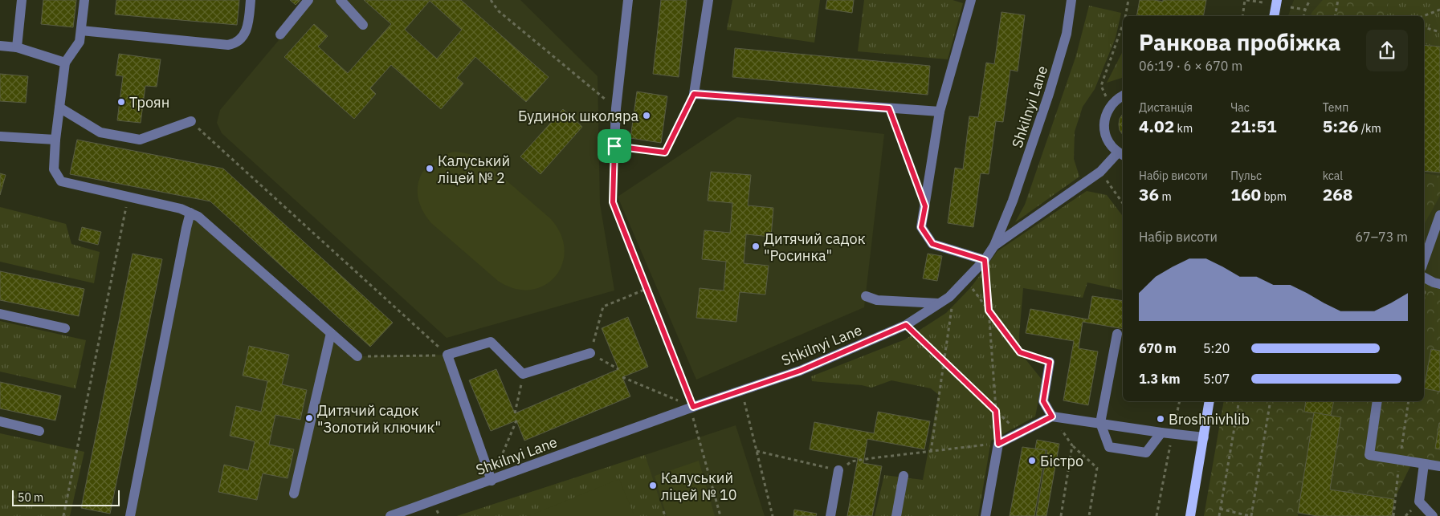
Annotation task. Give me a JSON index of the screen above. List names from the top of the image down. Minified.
{"streets":{"street":["Shkilnyi Lane"]},"places":["Троян","Будинок школяра","Калуський ліцей № 2","Дитячий садок \"Росинка\"","Дитячий садок \"Золотий ключик\"","Broshnivhlib","Бістро","Калуський ліцей № 10"],"scale_bar":"50 m","page":{"heading":["Ранкова пробіжка","06:19 · 6 × 670 m"],"stats":[["Дистанція","4.02 km"],["Час","21:51"],["Темп","5:26 /km"],["Набір висоти","36 m"],["Пульс","160 bpm"],["kcal","268"]],"chart":["Набір висоти","67–73 m"],"list":[{"name":"670 m","note":"5:20"},{"name":"1.3 km","note":"5:07"}],"scale":"50 m"}}
